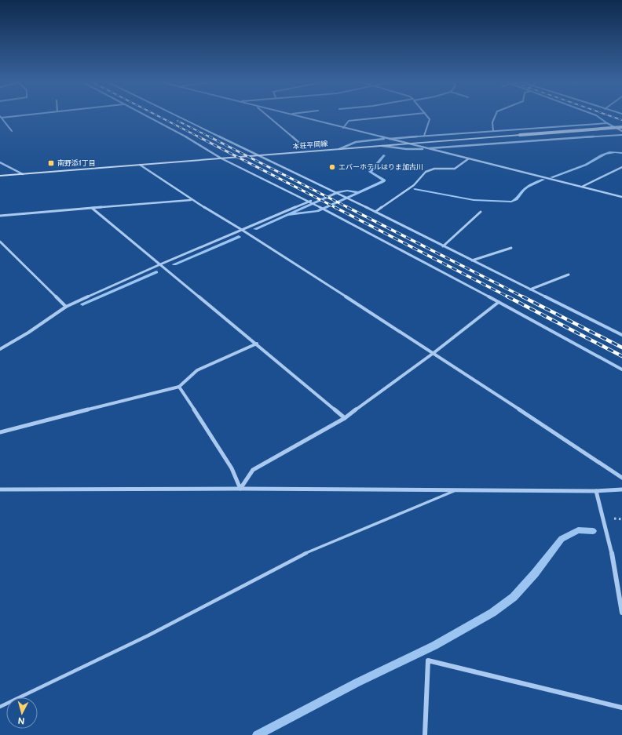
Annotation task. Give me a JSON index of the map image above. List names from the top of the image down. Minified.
{"streets":{"main road":["本荘平岡線"]},"places":{"transit":["南野添1丁目"],"other":["エバーホテルはりま加古川"]},"north":"bottom"}
